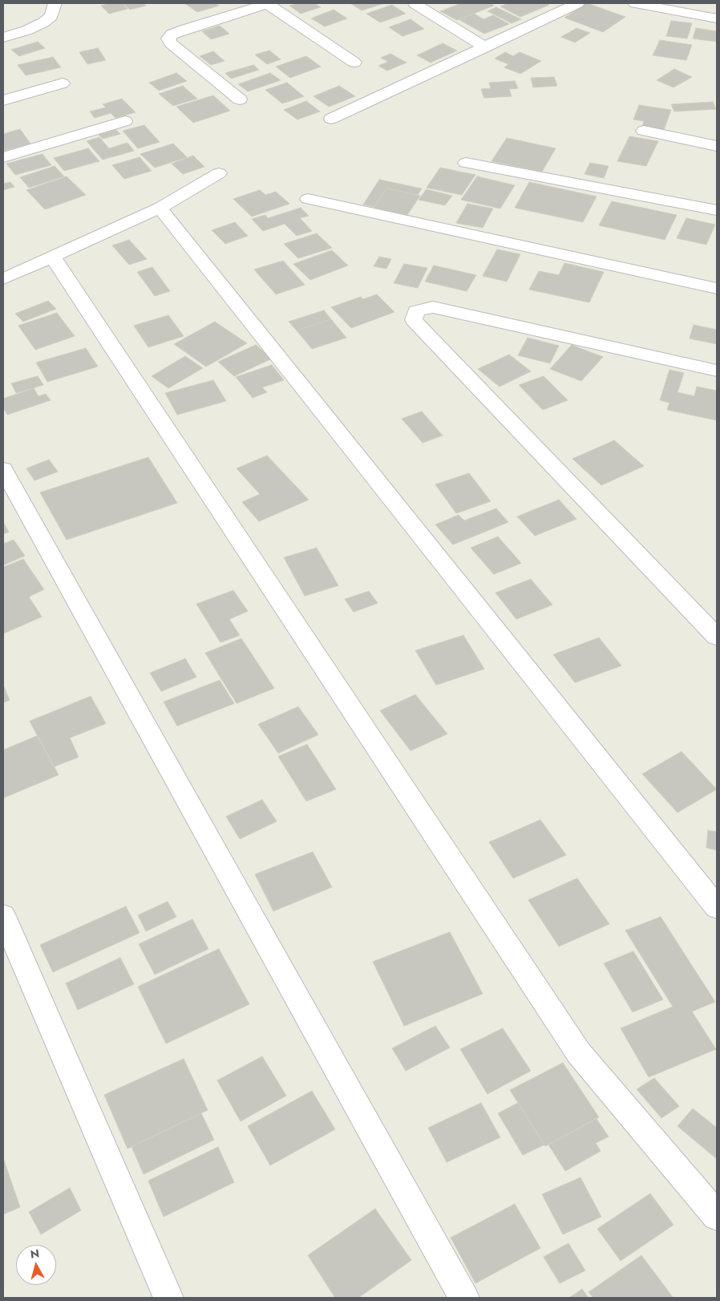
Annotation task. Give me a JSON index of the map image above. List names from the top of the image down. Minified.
{"north":"top"}
